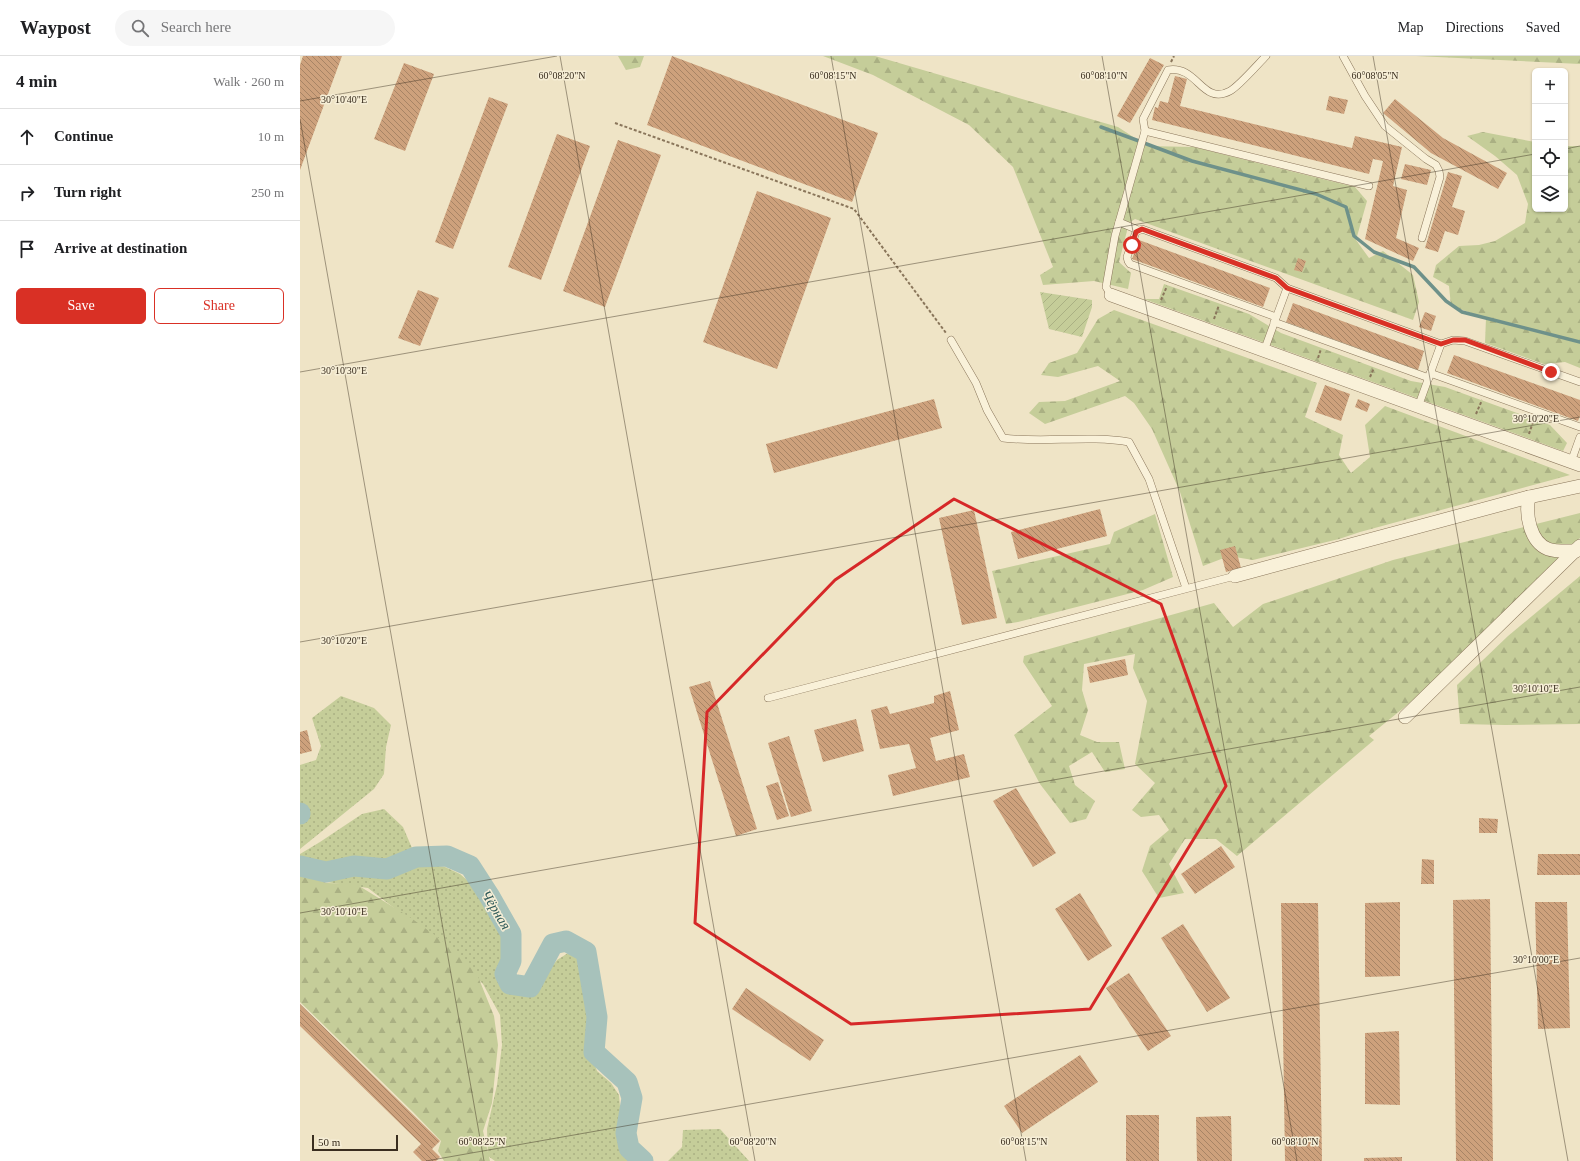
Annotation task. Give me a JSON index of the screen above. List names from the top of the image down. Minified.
{"water":["Чёрная"],"scale_bar":"50 m","page":{"header":"Waypost","search":"Search here","nav":["Map","Directions","Saved"],"heading":["4 min","Walk · 260 m"],"map_buttons":["+","−"],"list":[["Continue","10 m"],["Turn right","250 m"],"Arrive at destination"],"buttons":["Save","Share"],"scale":"50 m"},"coordinates":["60°08'20\"N","60°08'15\"N","60°08'10\"N","60°08'05\"N","30°10'40\"E","30°10'30\"E","30°10'20\"E","30°10'10\"E","30°10'00\"E","60°08'25\"N"]}
